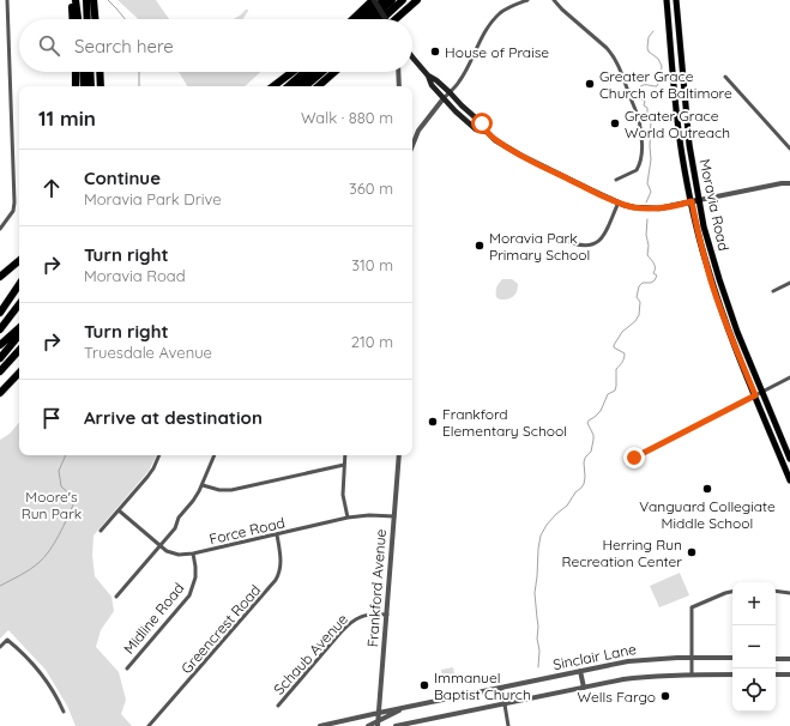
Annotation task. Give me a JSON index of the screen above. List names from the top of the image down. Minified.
{"streets":{"main road":["Moravia Road"],"street":["Force Road","Frankford Avenue","Midline Road","Greencrest Road","Schaub Avenue","Sinclair Lane"]},"crossings":[["Force Road","Frankford Avenue"],["Force Road","Midline Road"],["Force Road","Greencrest Road"],["Frankford Avenue","Schaub Avenue"],["Frankford Avenue","Sinclair Lane"]],"parks":["Moore's Run Park"],"places":["House of Praise","Greater Grace Church of Baltimore","Greater Grace World Outreach","Moravia Park Primary School","Frankford Elementary School","Vanguard Collegiate Middle School","Herring Run Recreation Center","Immanuel Baptist Church","Wells Fargo"],"page":{"search":"Search here","heading":["11 min","Walk · 880 m"],"list":[["Continue","Moravia Park Drive","360 m"],["Turn right","Moravia Road","310 m"],["Turn right","Truesdale Avenue","210 m"],"Arrive at destination"],"map_buttons":["+","−"]}}
